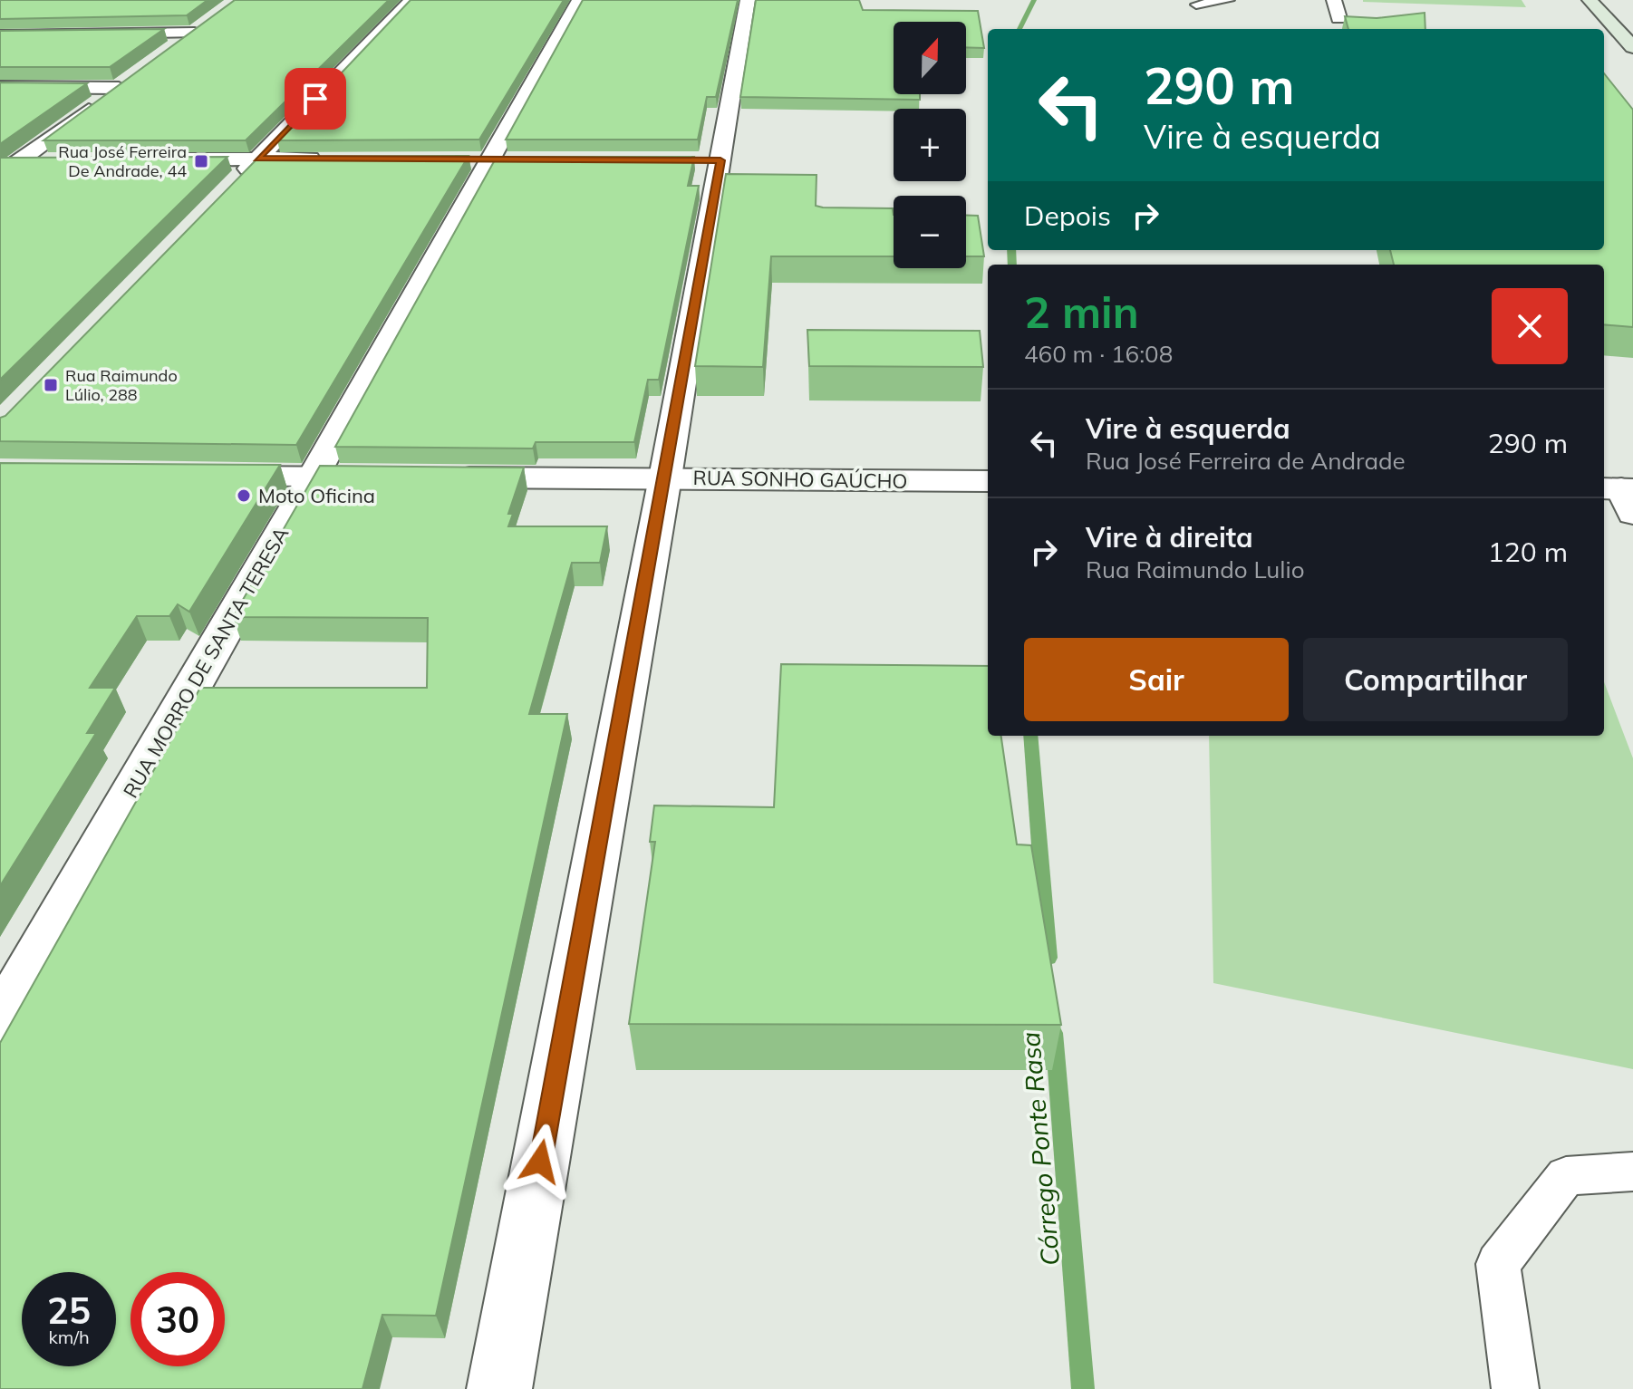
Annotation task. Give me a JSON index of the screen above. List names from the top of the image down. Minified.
{"streets":{"street":["RUA SONHO GAÚCHO","RUA MORRO DE SANTA TERESA"]},"water":["Córrego Ponte Rasa"],"places":{"transit":["Rua José Ferreira De Andrade, 44","Rua Raimundo Lúlio, 288"],"other":["Moto Oficina"]},"north":"top","page":{"map_buttons":["+","−"],"turn":["290 m","Vire à esquerda"],"then":"Depois","heading":["2 min","460 m · 16:08"],"list":[{"name":"Vire à esquerda","note":"Rua José Ferreira de Andrade","value":"290 m"},{"name":"Vire à direita","note":"Rua Raimundo Lulio","value":"120 m"}],"buttons":["Sair","Compartilhar"],"speed":"25 km/h","limit":"30"}}
